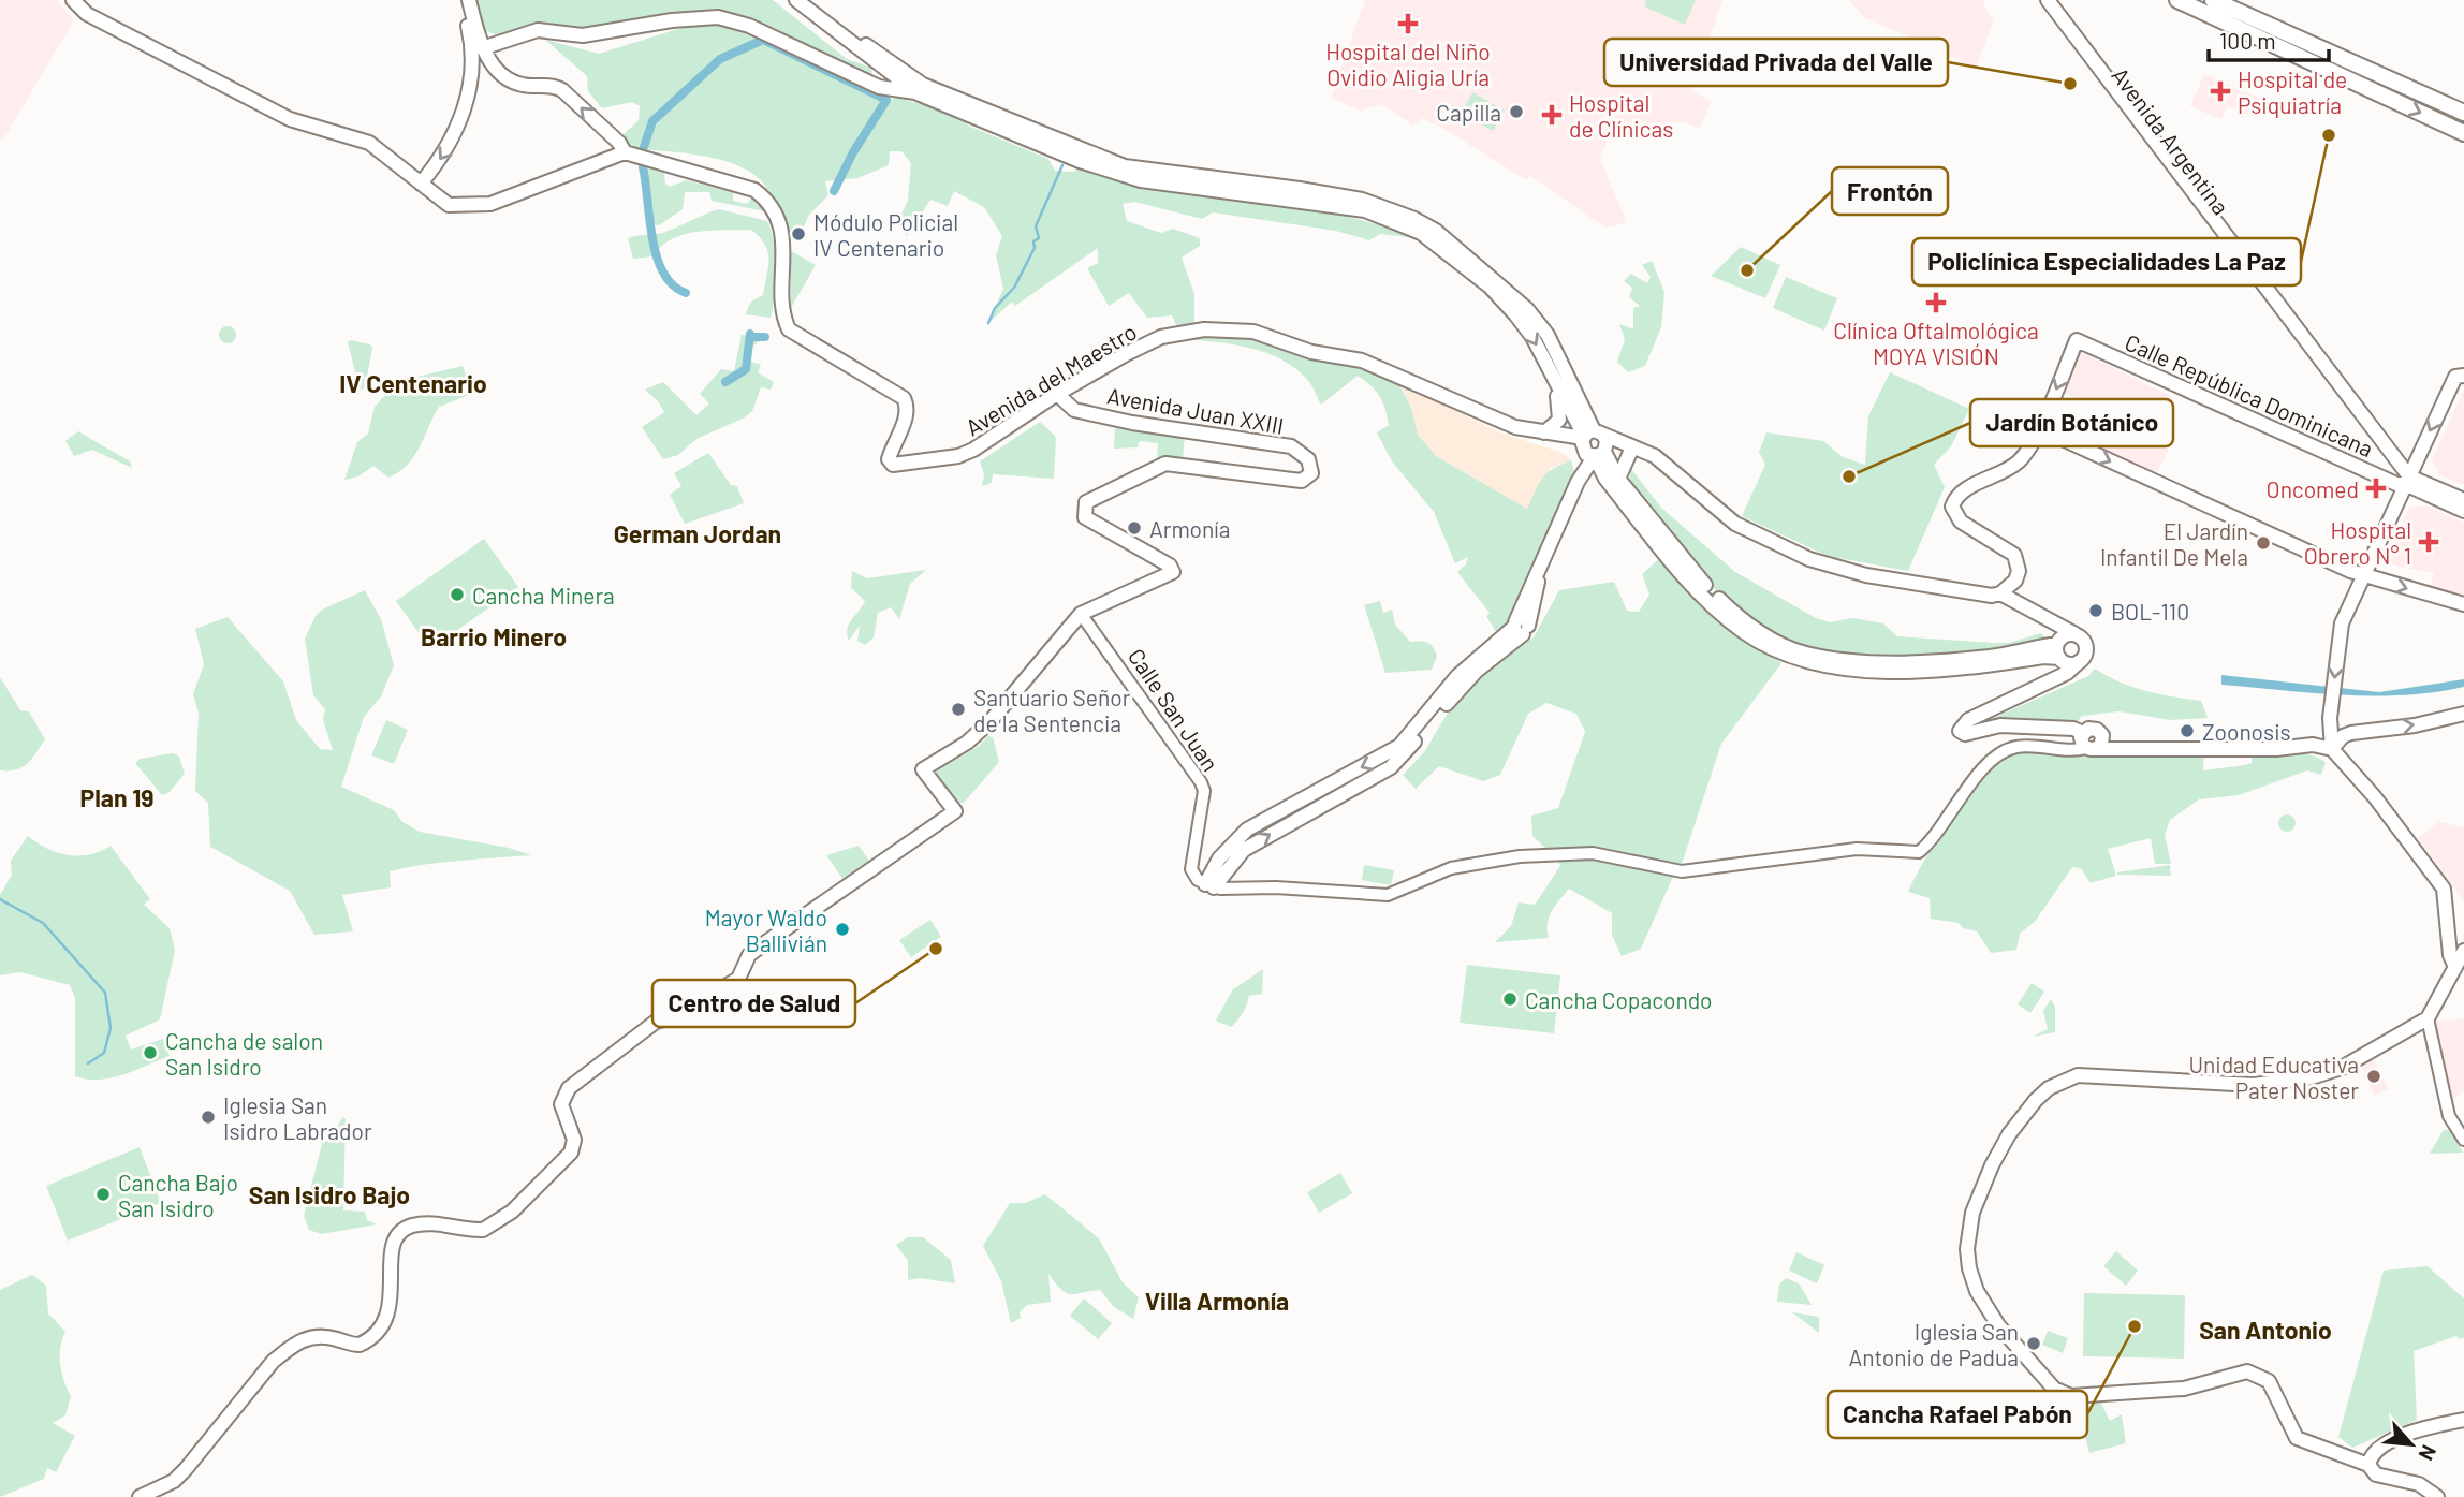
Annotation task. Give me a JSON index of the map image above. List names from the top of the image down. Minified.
{"streets":{"main road":["Avenida Argentina","Avenida del Maestro","Calle República Dominicana","Avenida Juan XXIII"],"street":["Calle San Juan"]},"crossings":[["Avenida Argentina","Calle República Dominicana"],["Avenida del Maestro","Avenida Juan XXIII"],["Avenida Juan XXIII","Calle San Juan"]],"districts":["IV Centenario","German Jordan","Barrio Minero","Plan 19","San Isidro Bajo","Villa Armonía","San Antonio"],"places":{"health":["Hospital del Niño Ovidio Aligia Uría","Hospital de Psiquiatría","Hospital de Clínicas","Clínica Oftalmológica MOYA VISIÓN","Oncomed","Hospital Obrero N° 1"],"other":["Universidad Privada del Valle","Capilla","Policlínica Especialidades La Paz","Módulo Policial IV Centenario","Frontón","Jardín Botánico","Armonía","El Jardín Infantil De Mela","Cancha Minera","BOL-110","Santuario Señor de la Sentencia","Zoonosis","Mayor Waldo Ballivián","Centro de Salud","Cancha Copacondo","Cancha de salon San Isidro","Unidad Educativa Pater Noster","Iglesia San Isidro Labrador","Cancha Bajo San Isidro","Cancha Rafael Pabón","Iglesia San Antonio de Padua"]},"scale_bar":"100 m","north":"bottom right"}
